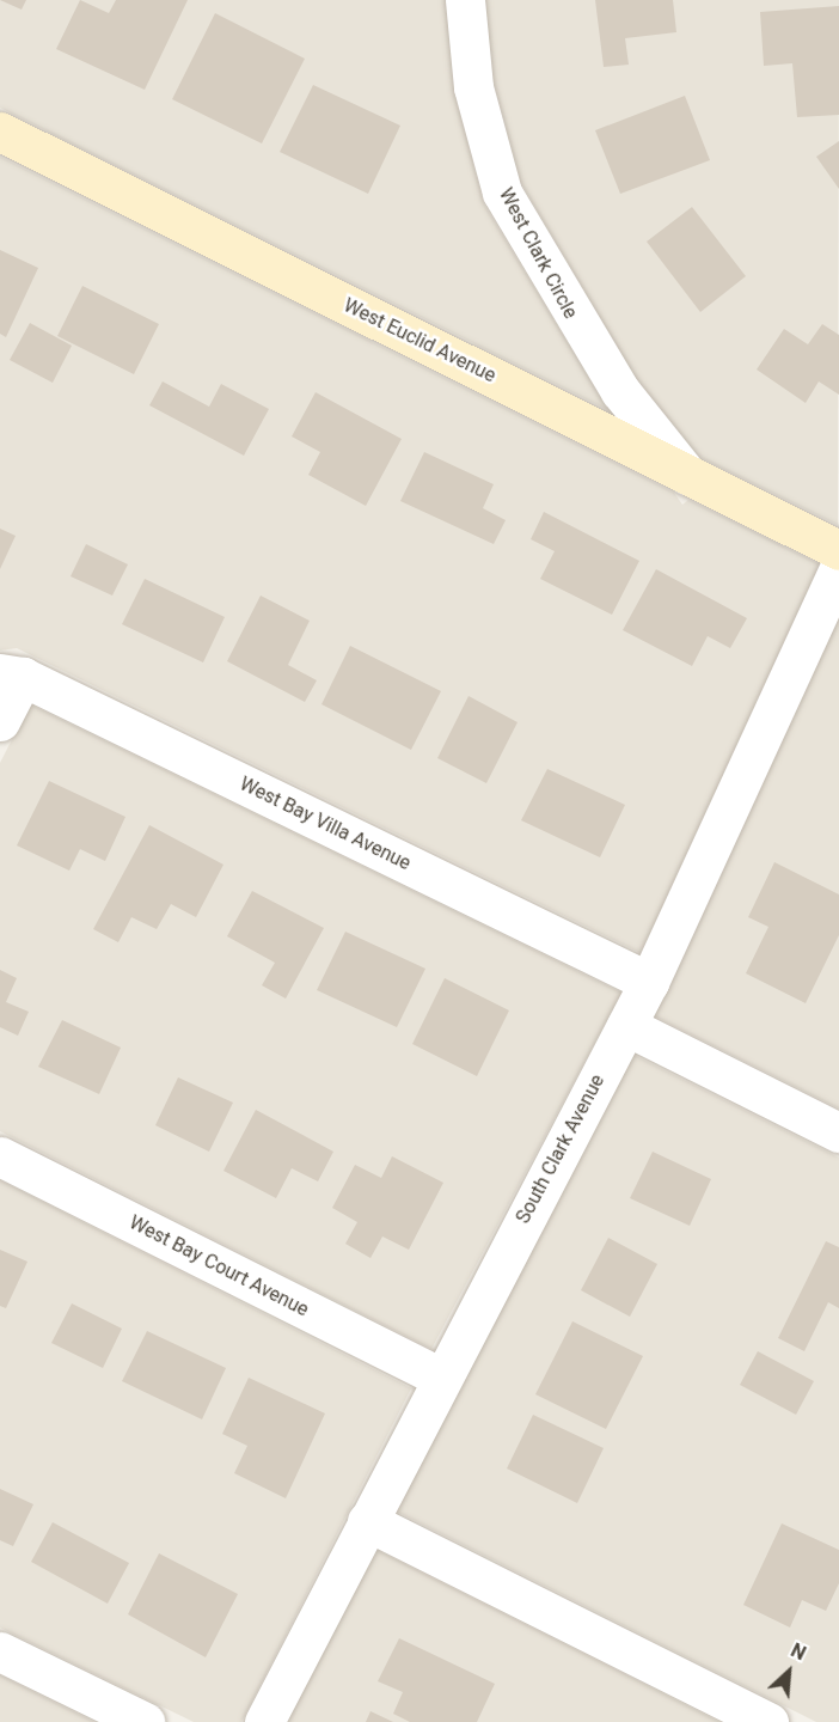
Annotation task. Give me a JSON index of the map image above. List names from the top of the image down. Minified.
{"streets":{"street":["West Clark Circle","West Euclid Avenue","West Bay Villa Avenue","South Clark Avenue","West Bay Court Avenue"]},"crossings":[["West Clark Circle","West Euclid Avenue"],["West Bay Villa Avenue","South Clark Avenue"],["South Clark Avenue","West Bay Court Avenue"]],"north":"top right"}
